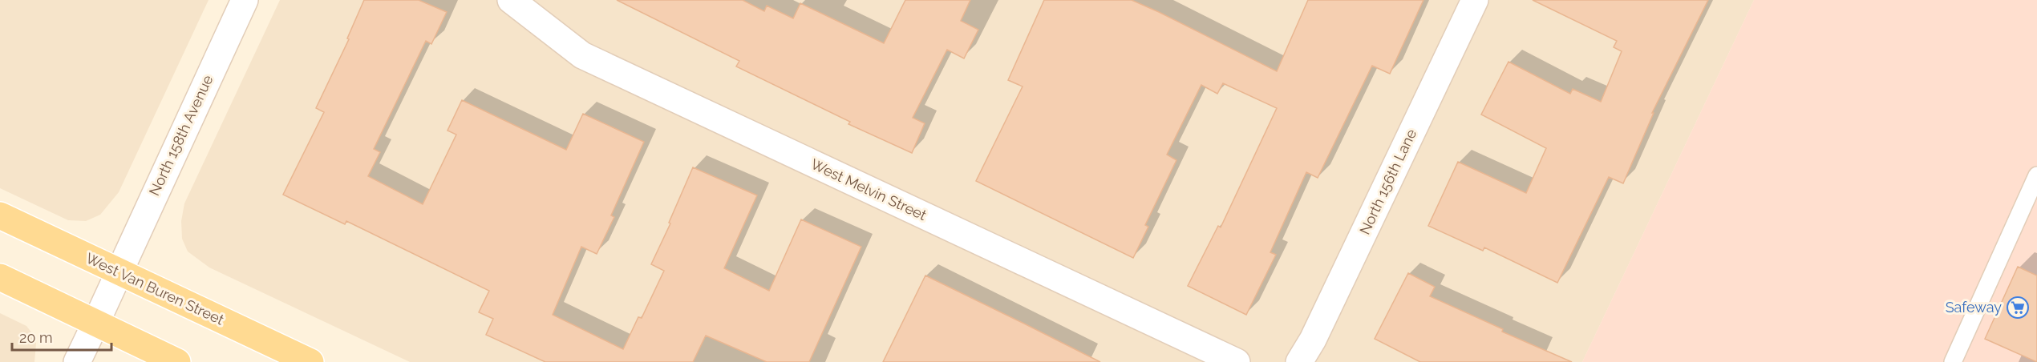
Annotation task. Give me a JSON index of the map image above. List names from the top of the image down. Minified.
{"streets":{"main road":["West Van Buren Street"],"street":["North 158th Avenue","North 156th Lane","West Melvin Street"]},"crossings":[["North 158th Avenue","West Van Buren Street"]],"places":{"supermarket":["Safeway"]},"scale_bar":"20 m"}
